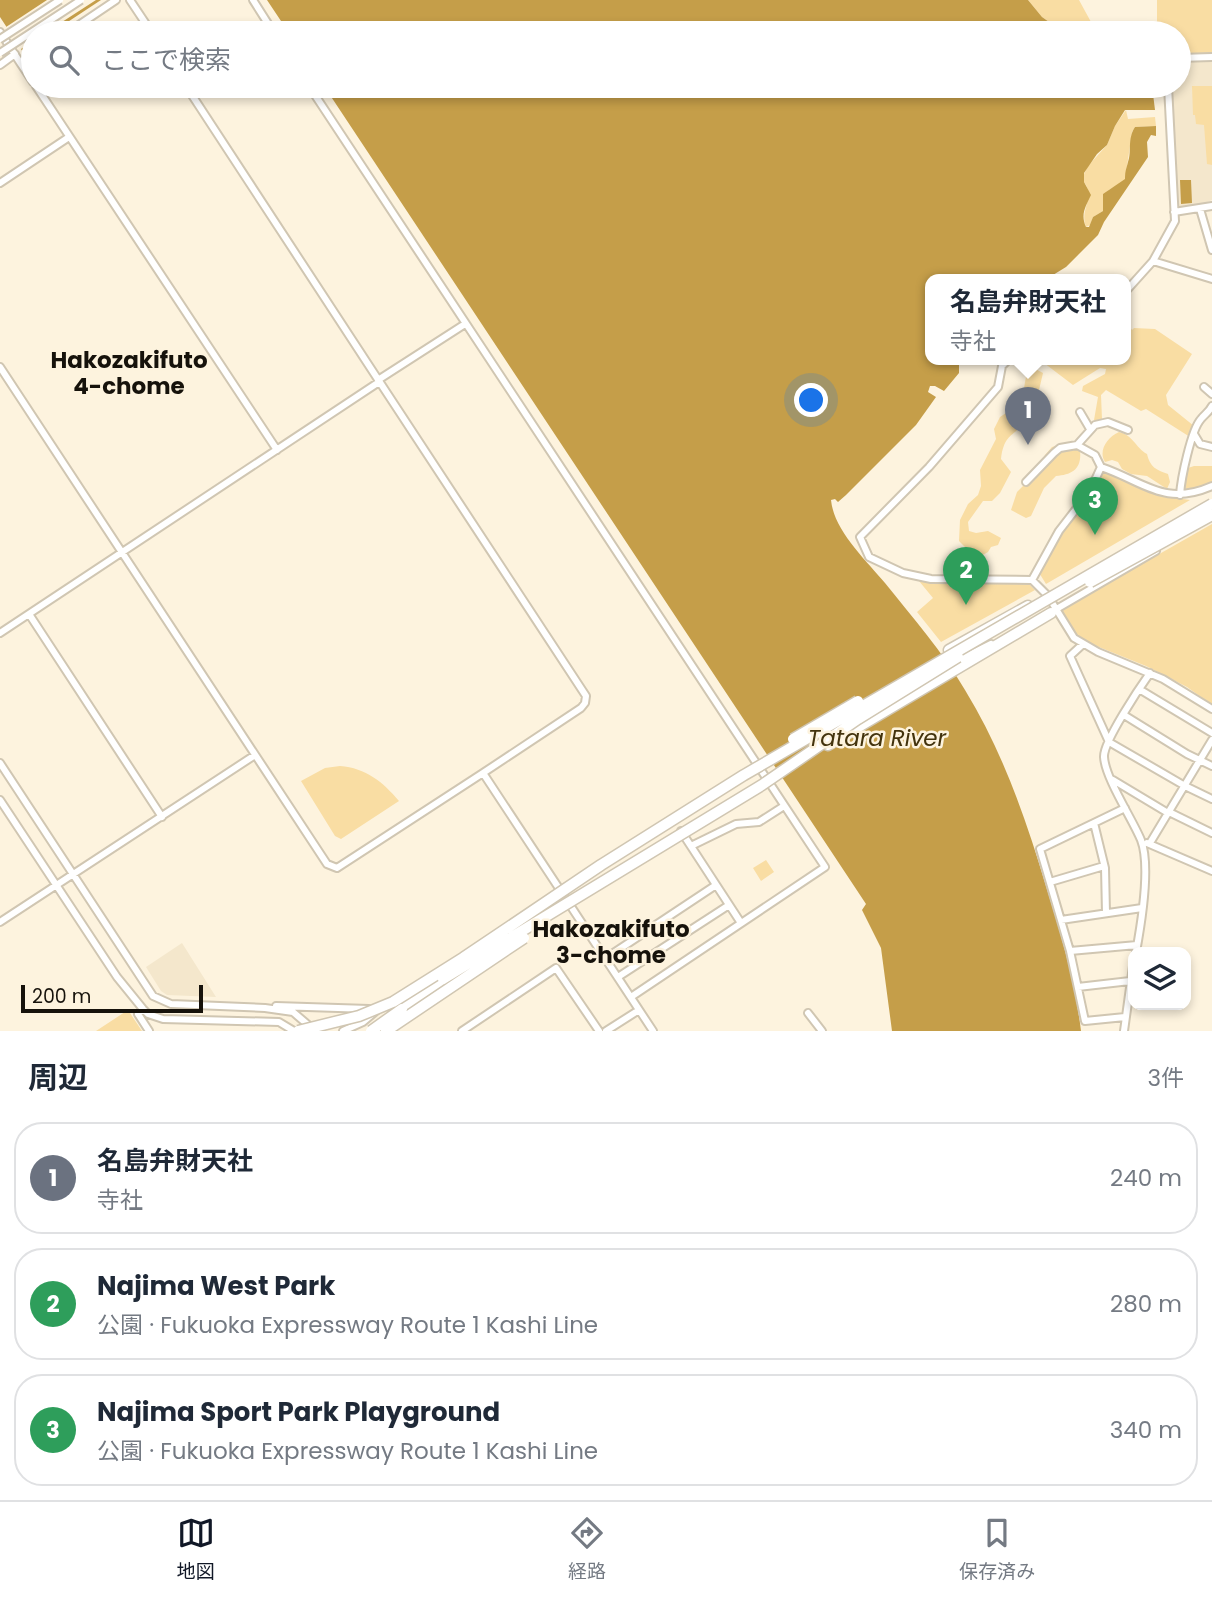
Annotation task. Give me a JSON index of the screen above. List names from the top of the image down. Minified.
{"districts":["Hakozakifuto 4-chome","Hakozakifuto 3-chome"],"water":["Tatara River"],"scale_bar":"200 m","page":{"search":"ここで検索","popup":["名島弁財天社","寺社"],"pins":["1","3","2"],"scale":"200 m","heading":["周辺","3件"],"list":[{"mark":"1","name":"名島弁財天社","note":"寺社","value":"240 m"},{"mark":"2","name":"Najima West Park","note":"公園 · Fukuoka Expressway Route 1 Kashi Line","value":"280 m"},{"mark":"3","name":"Najima Sport Park Playground","note":"公園 · Fukuoka Expressway Route 1 Kashi Line","value":"340 m"}],"nav":["地図","経路","保存済み"]}}
